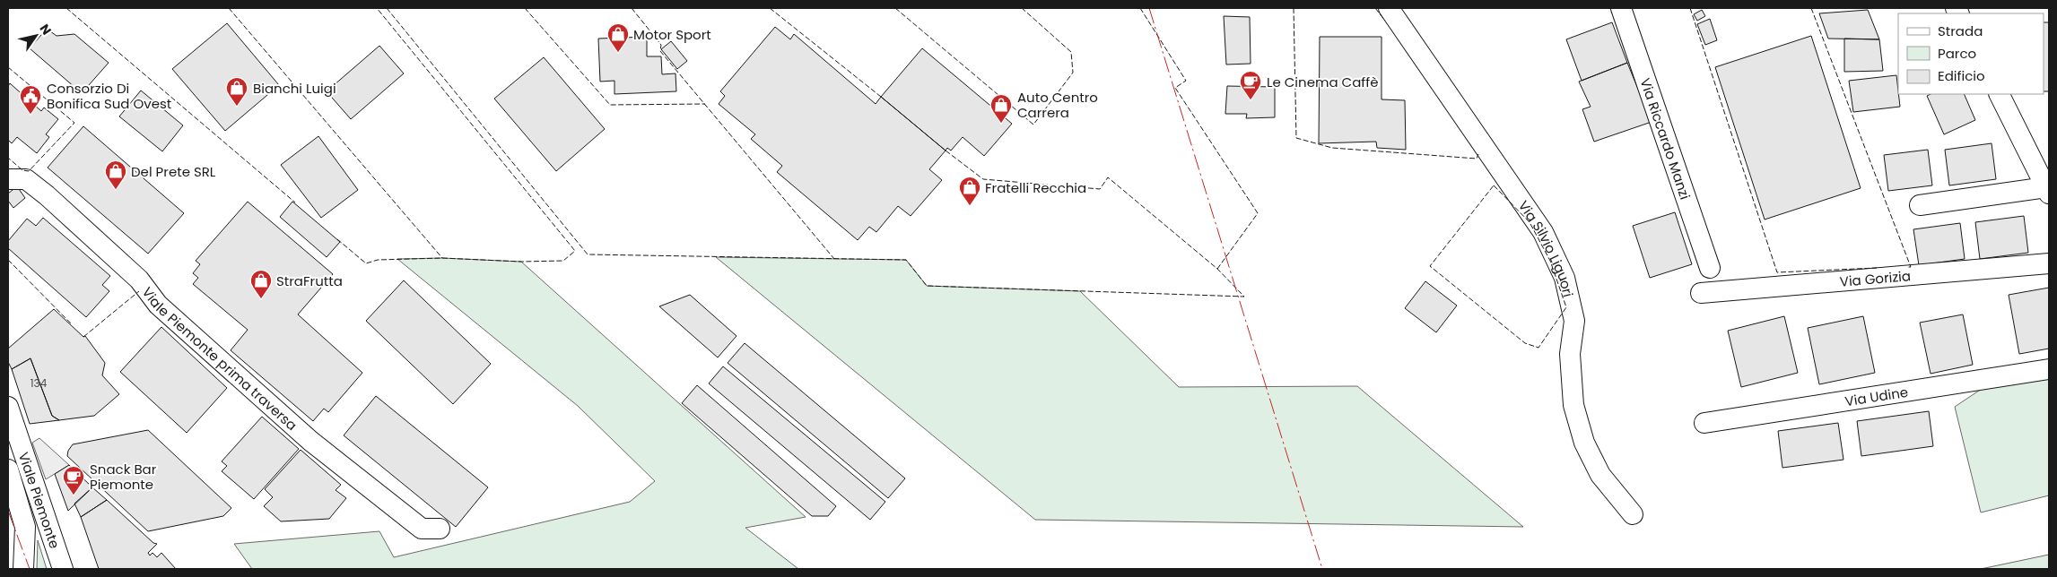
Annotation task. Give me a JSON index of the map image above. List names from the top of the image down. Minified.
{"streets":{"street":["Via Riccardo Manzi","Via Silvio Liguori","Via Gorizia","Viale Piemonte prima traversa","Via Udine","Viale Piemonte"]},"places":{"shop":["Motor Sport","Bianchi Luigi","Auto Centro Carrera","Del Prete SRL","Fratelli Recchia","StraFrutta"],"cafe":["Le Cinema Caffè","Snack Bar Piemonte"],"public building":["Consorzio Di Bonifica Sud Ovest"]},"house_numbers":["134"],"legend":["Strada","Parco","Edificio"],"north":"top right"}
